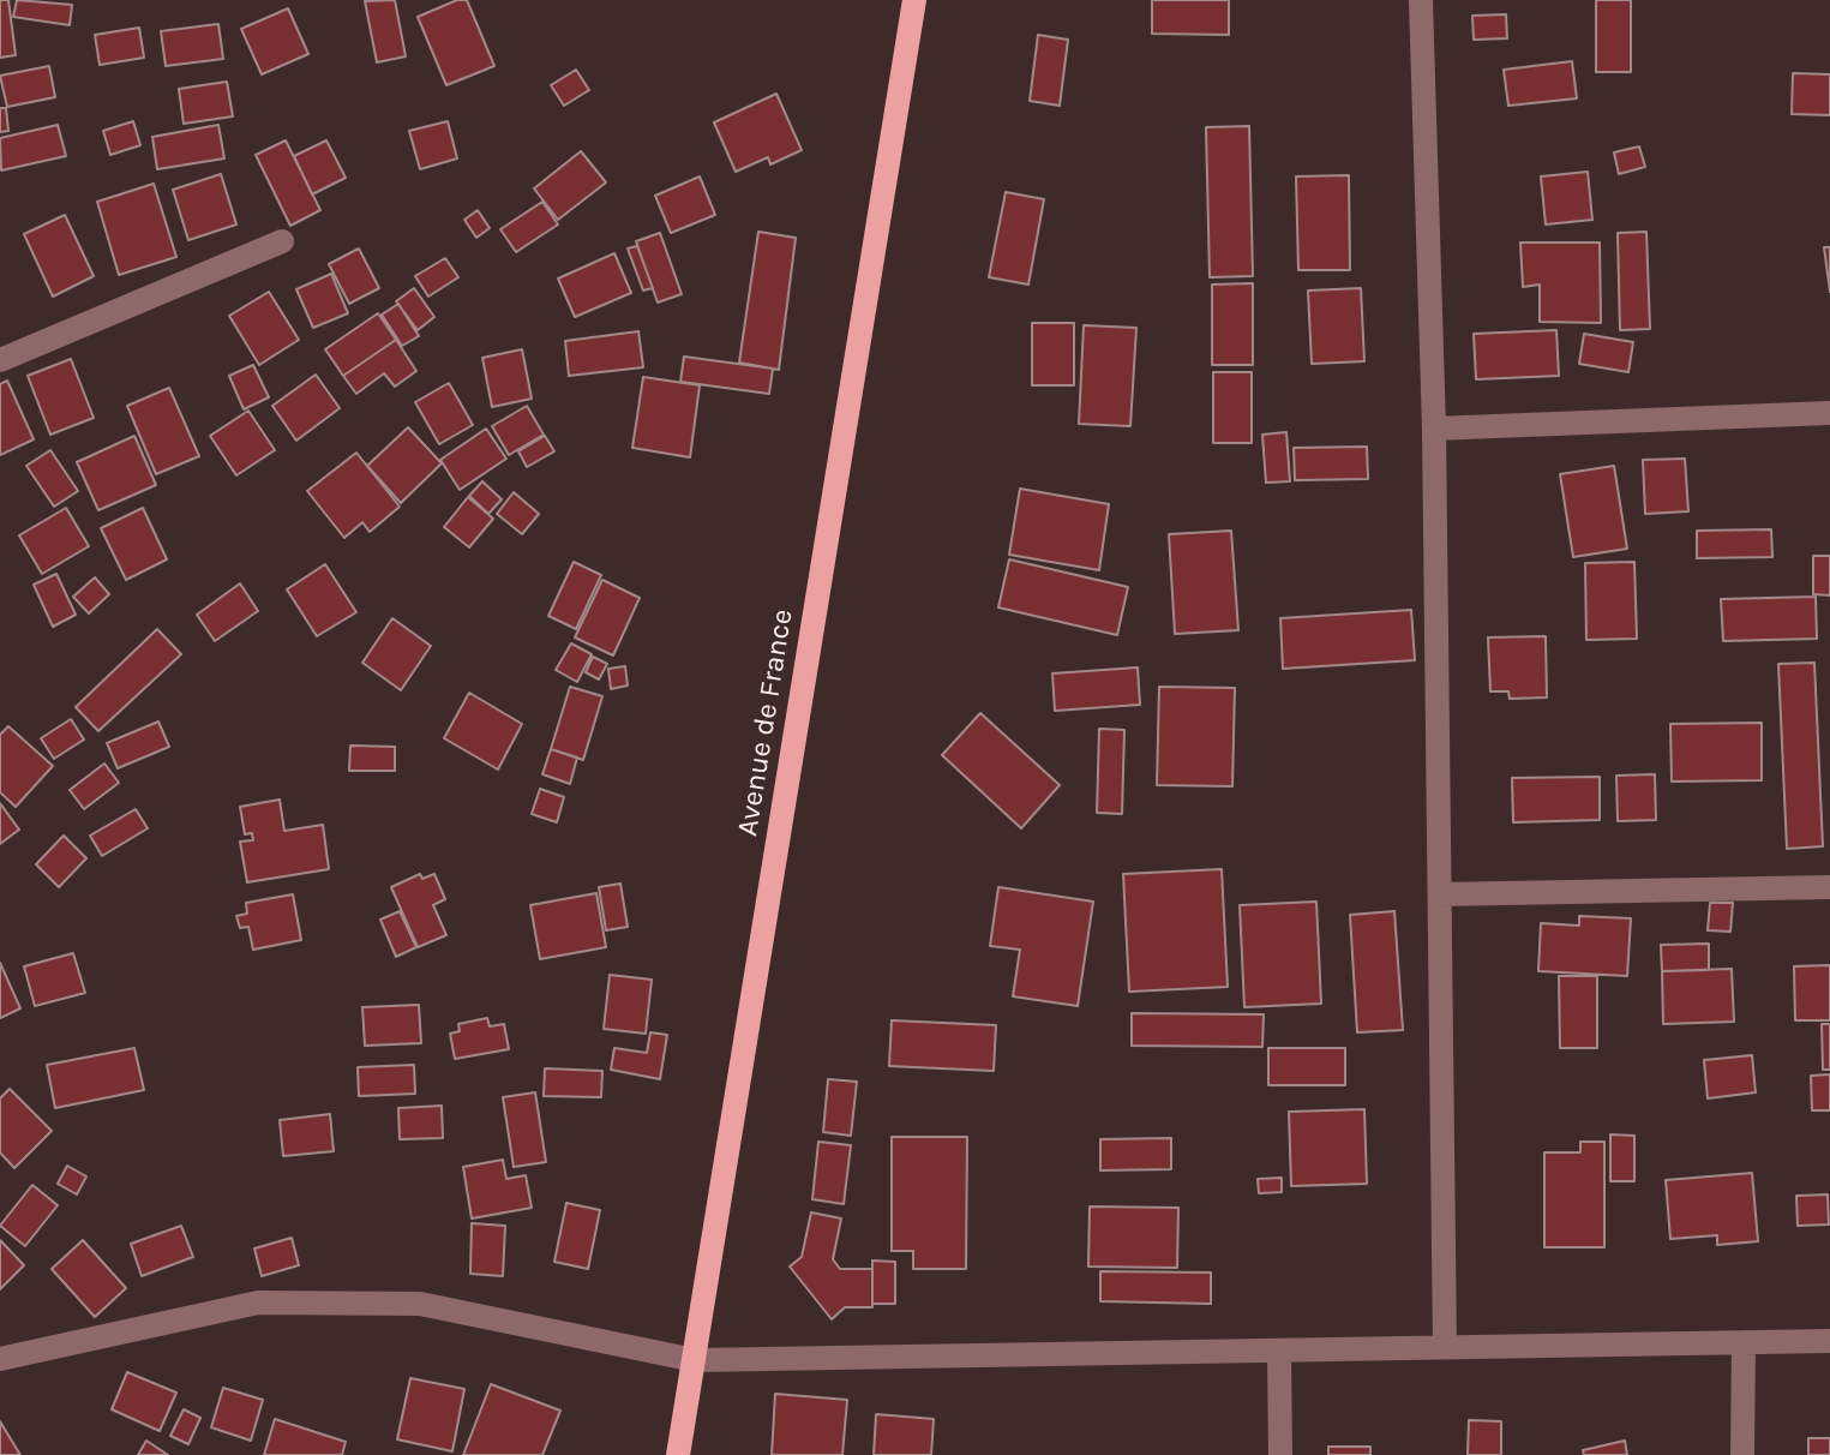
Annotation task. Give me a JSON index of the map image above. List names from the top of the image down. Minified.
{"streets":{"main road":["Avenue de France"]}}
